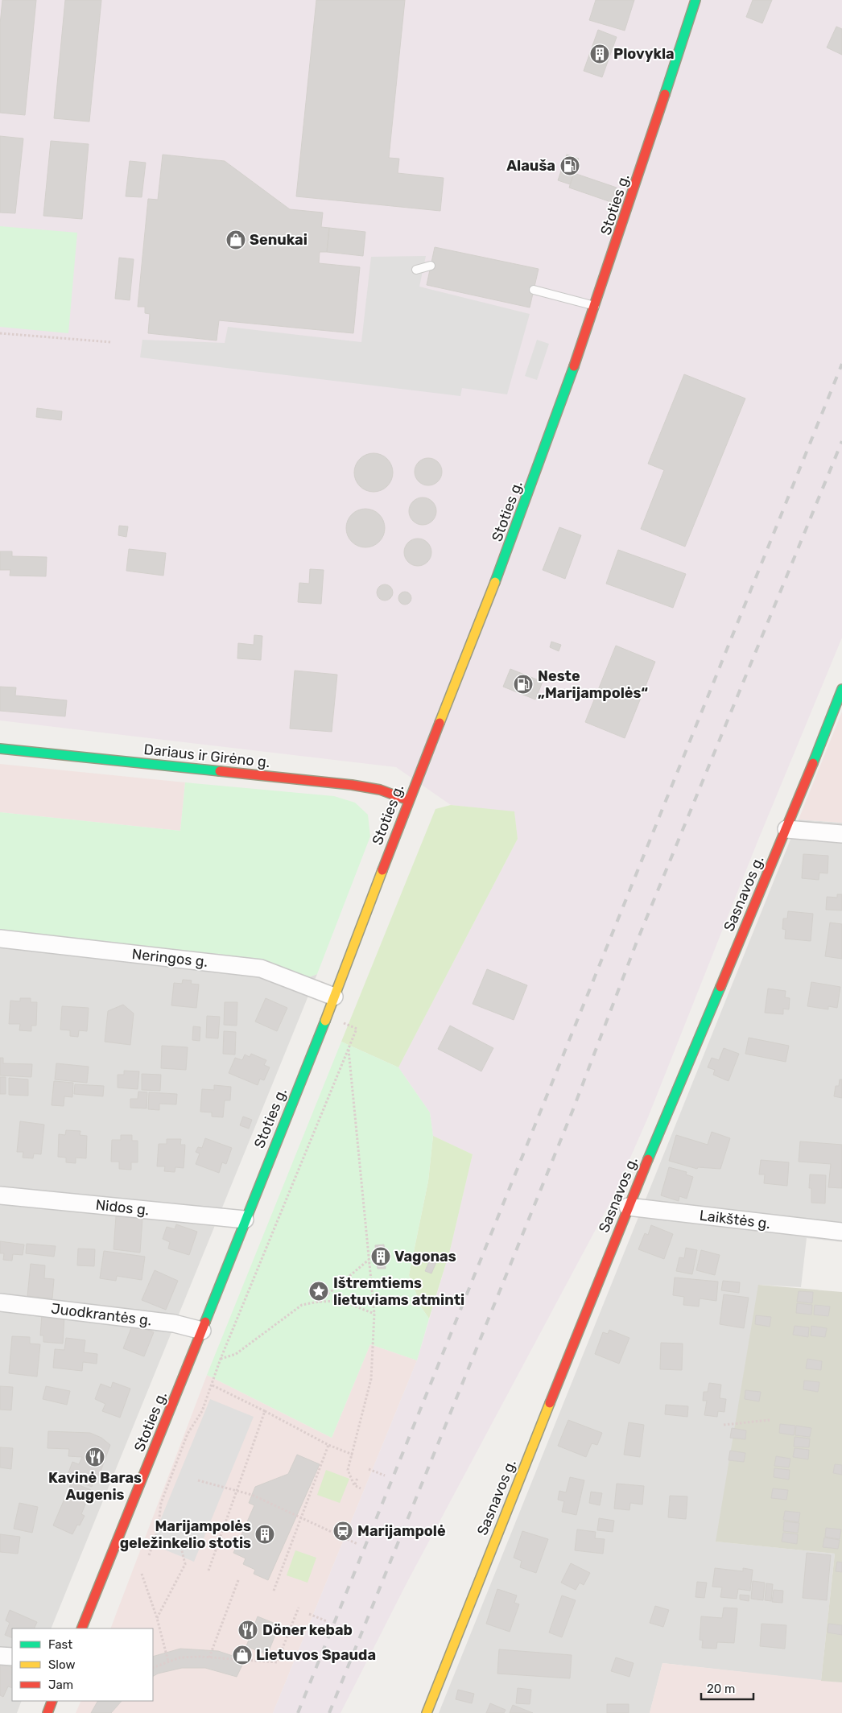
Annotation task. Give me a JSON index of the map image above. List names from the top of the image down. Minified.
{"streets":{"main road":["Stoties g.","Dariaus ir Girėno g.","Sasnavos g."],"street":["Neringos g.","Nidos g.","Laikštės g.","Juodkrantės g."]},"crossings":[["Stoties g.","Dariaus ir Girėno g."],["Stoties g.","Neringos g."],["Stoties g.","Nidos g."],["Stoties g.","Juodkrantės g."],["Sasnavos g.","Laikštės g."]],"places":{"building":["Plovykla","Vagonas","Marijampolės geležinkelio stotis"],"fuel station":["Alauša","Neste „Marijampolės“"],"shop":["Senukai","Lietuvos Spauda"],"place":["Ištremtiems lietuviams atminti"],"restaurant":["Kavinė Baras Augenis","Döner kebab"],"station":["Marijampolė"]},"legend":["Fast","Slow","Jam"],"scale_bar":"20 m"}
